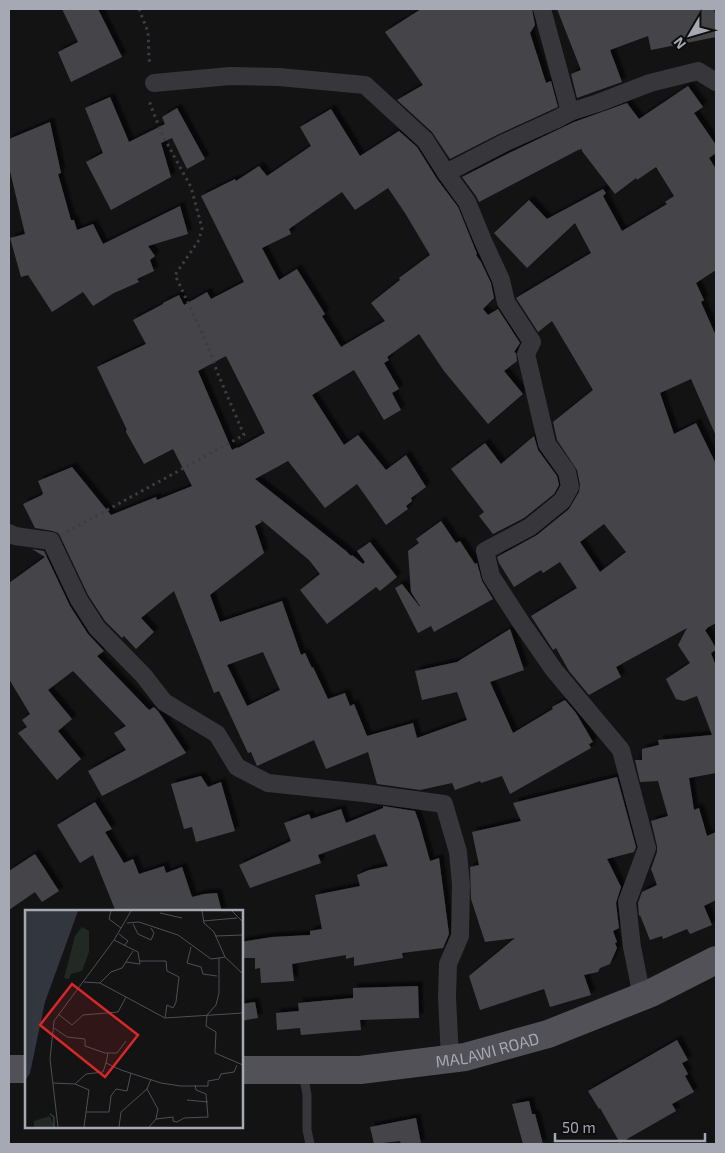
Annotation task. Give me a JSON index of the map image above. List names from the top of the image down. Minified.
{"streets":{"main road":["MALAWI ROAD"]},"scale_bar":"50 m","north":"bottom left"}
